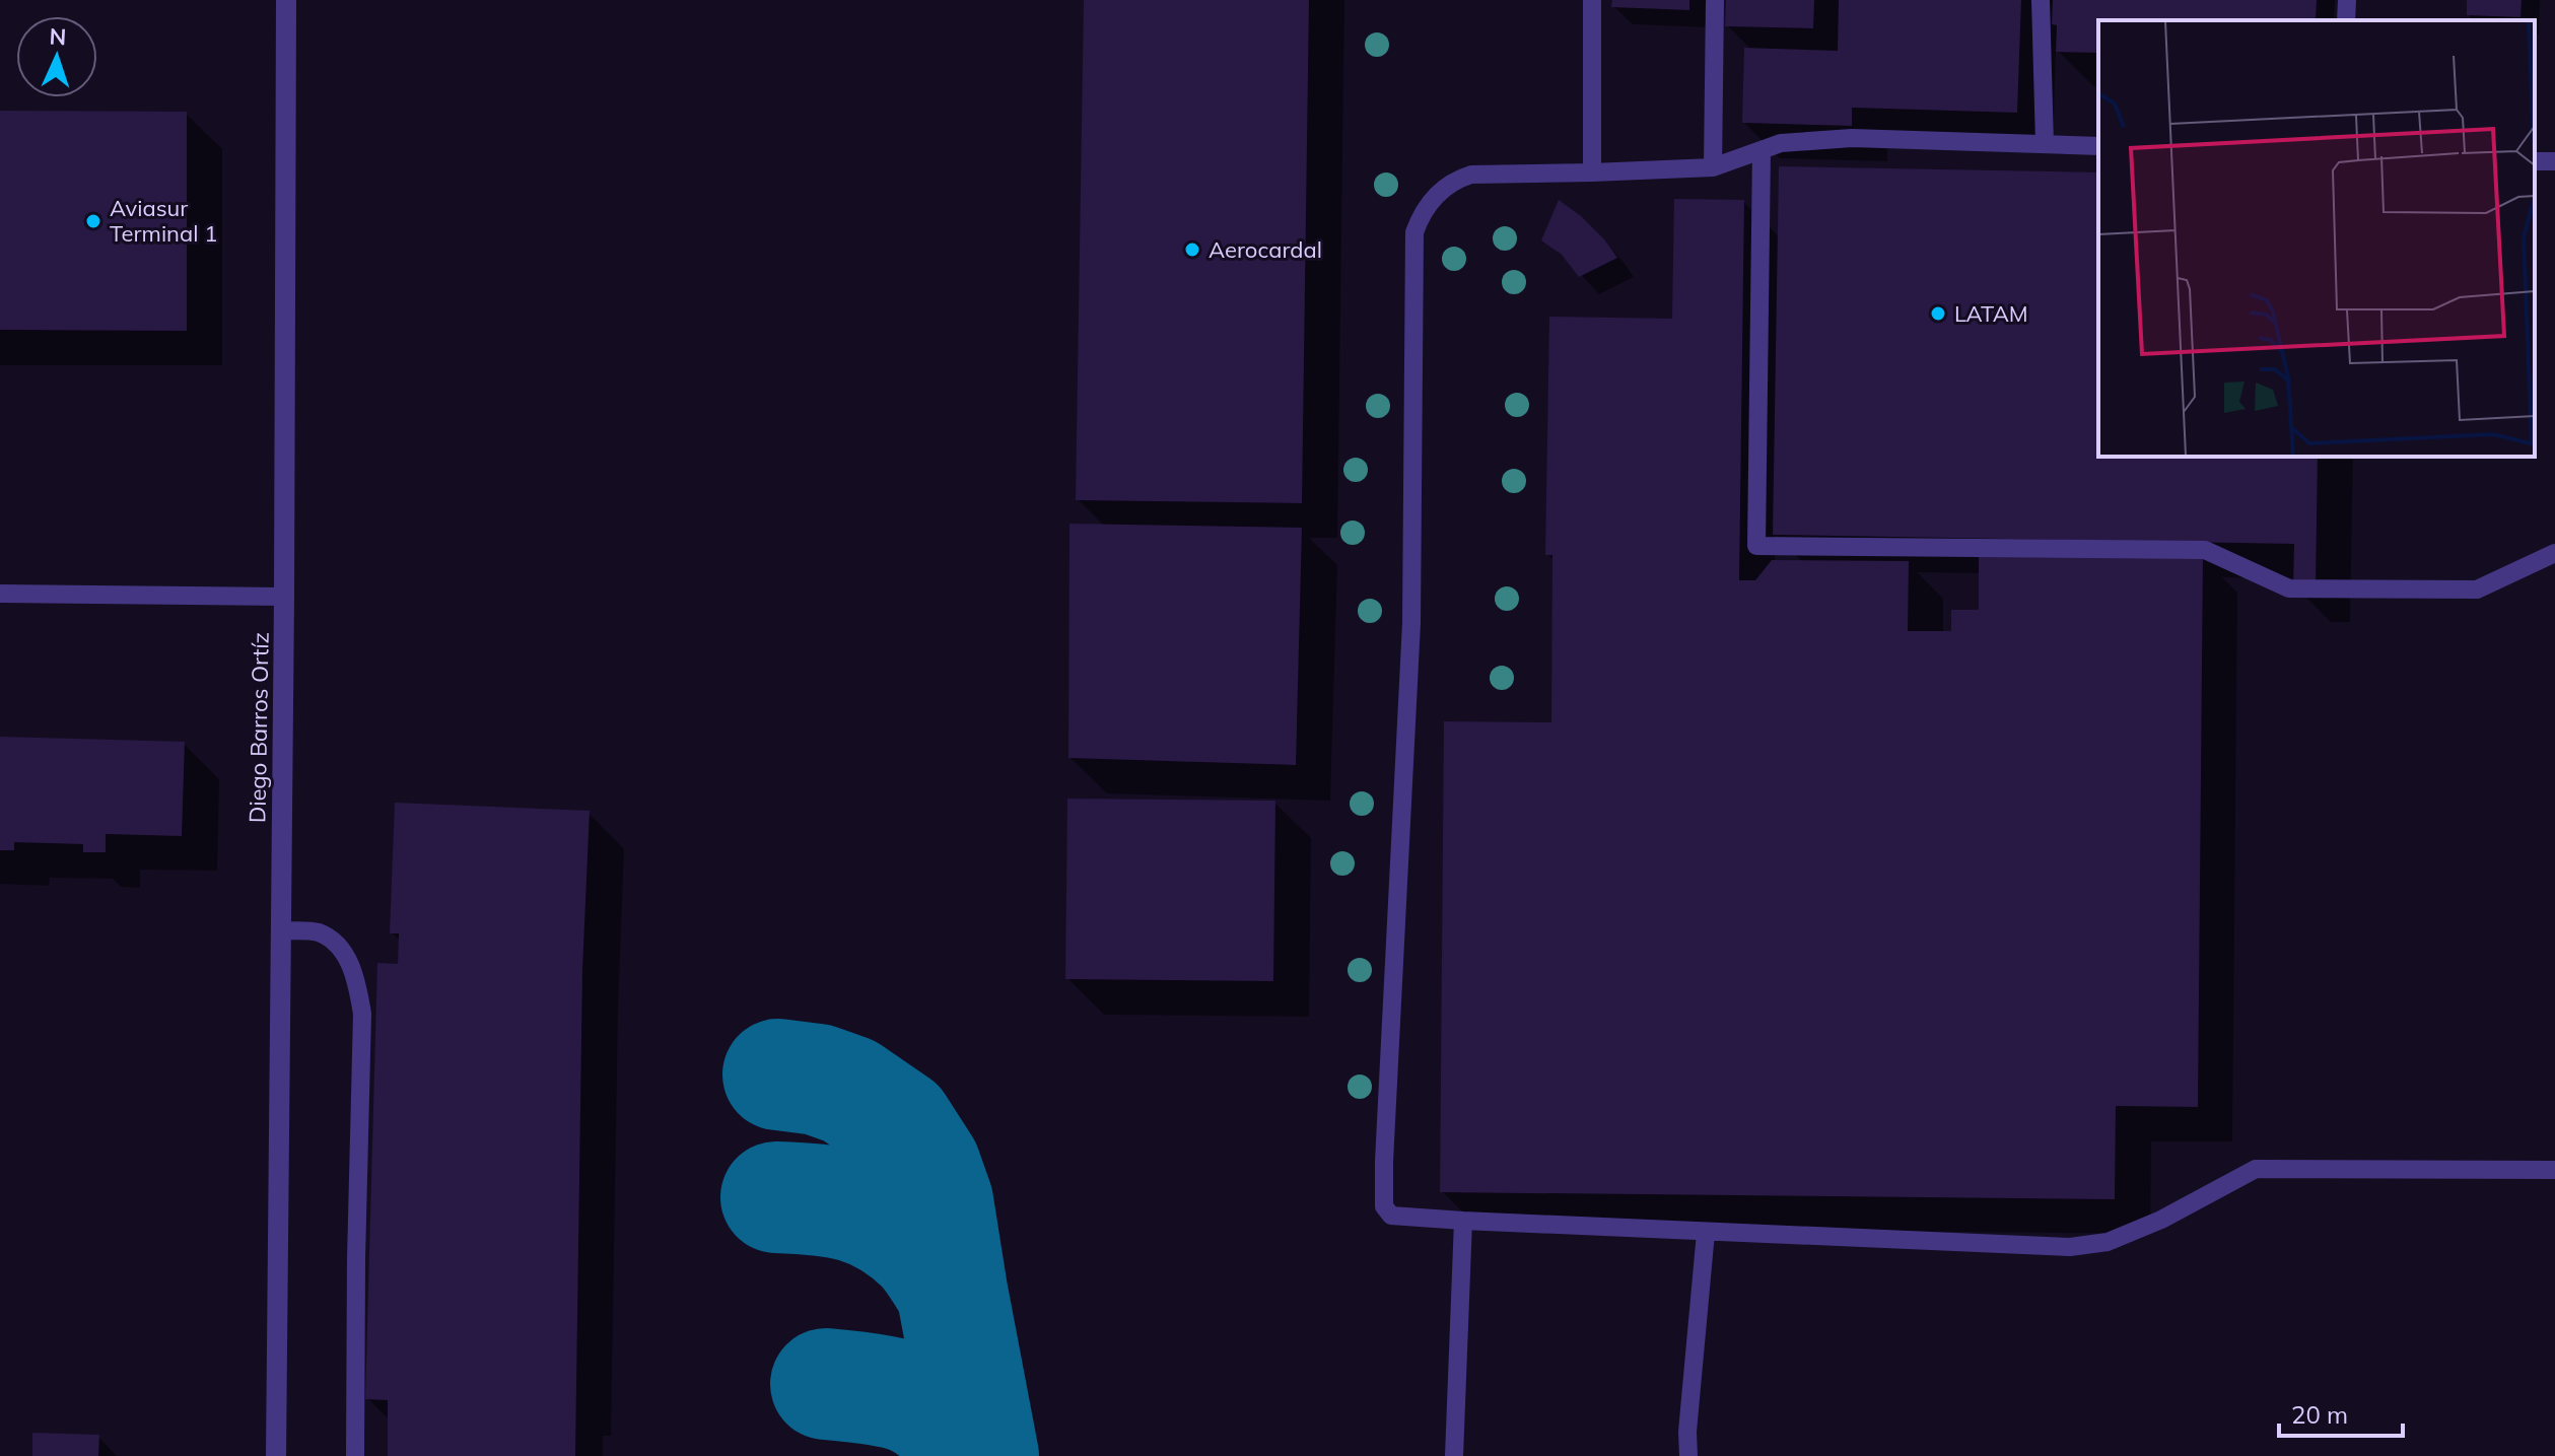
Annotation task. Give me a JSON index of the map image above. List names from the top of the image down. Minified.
{"streets":{"street":["Diego Barros Ortíz"]},"places":["Aviasur Terminal 1","Aerocardal","LATAM"],"scale_bar":"20 m","north":"top"}
